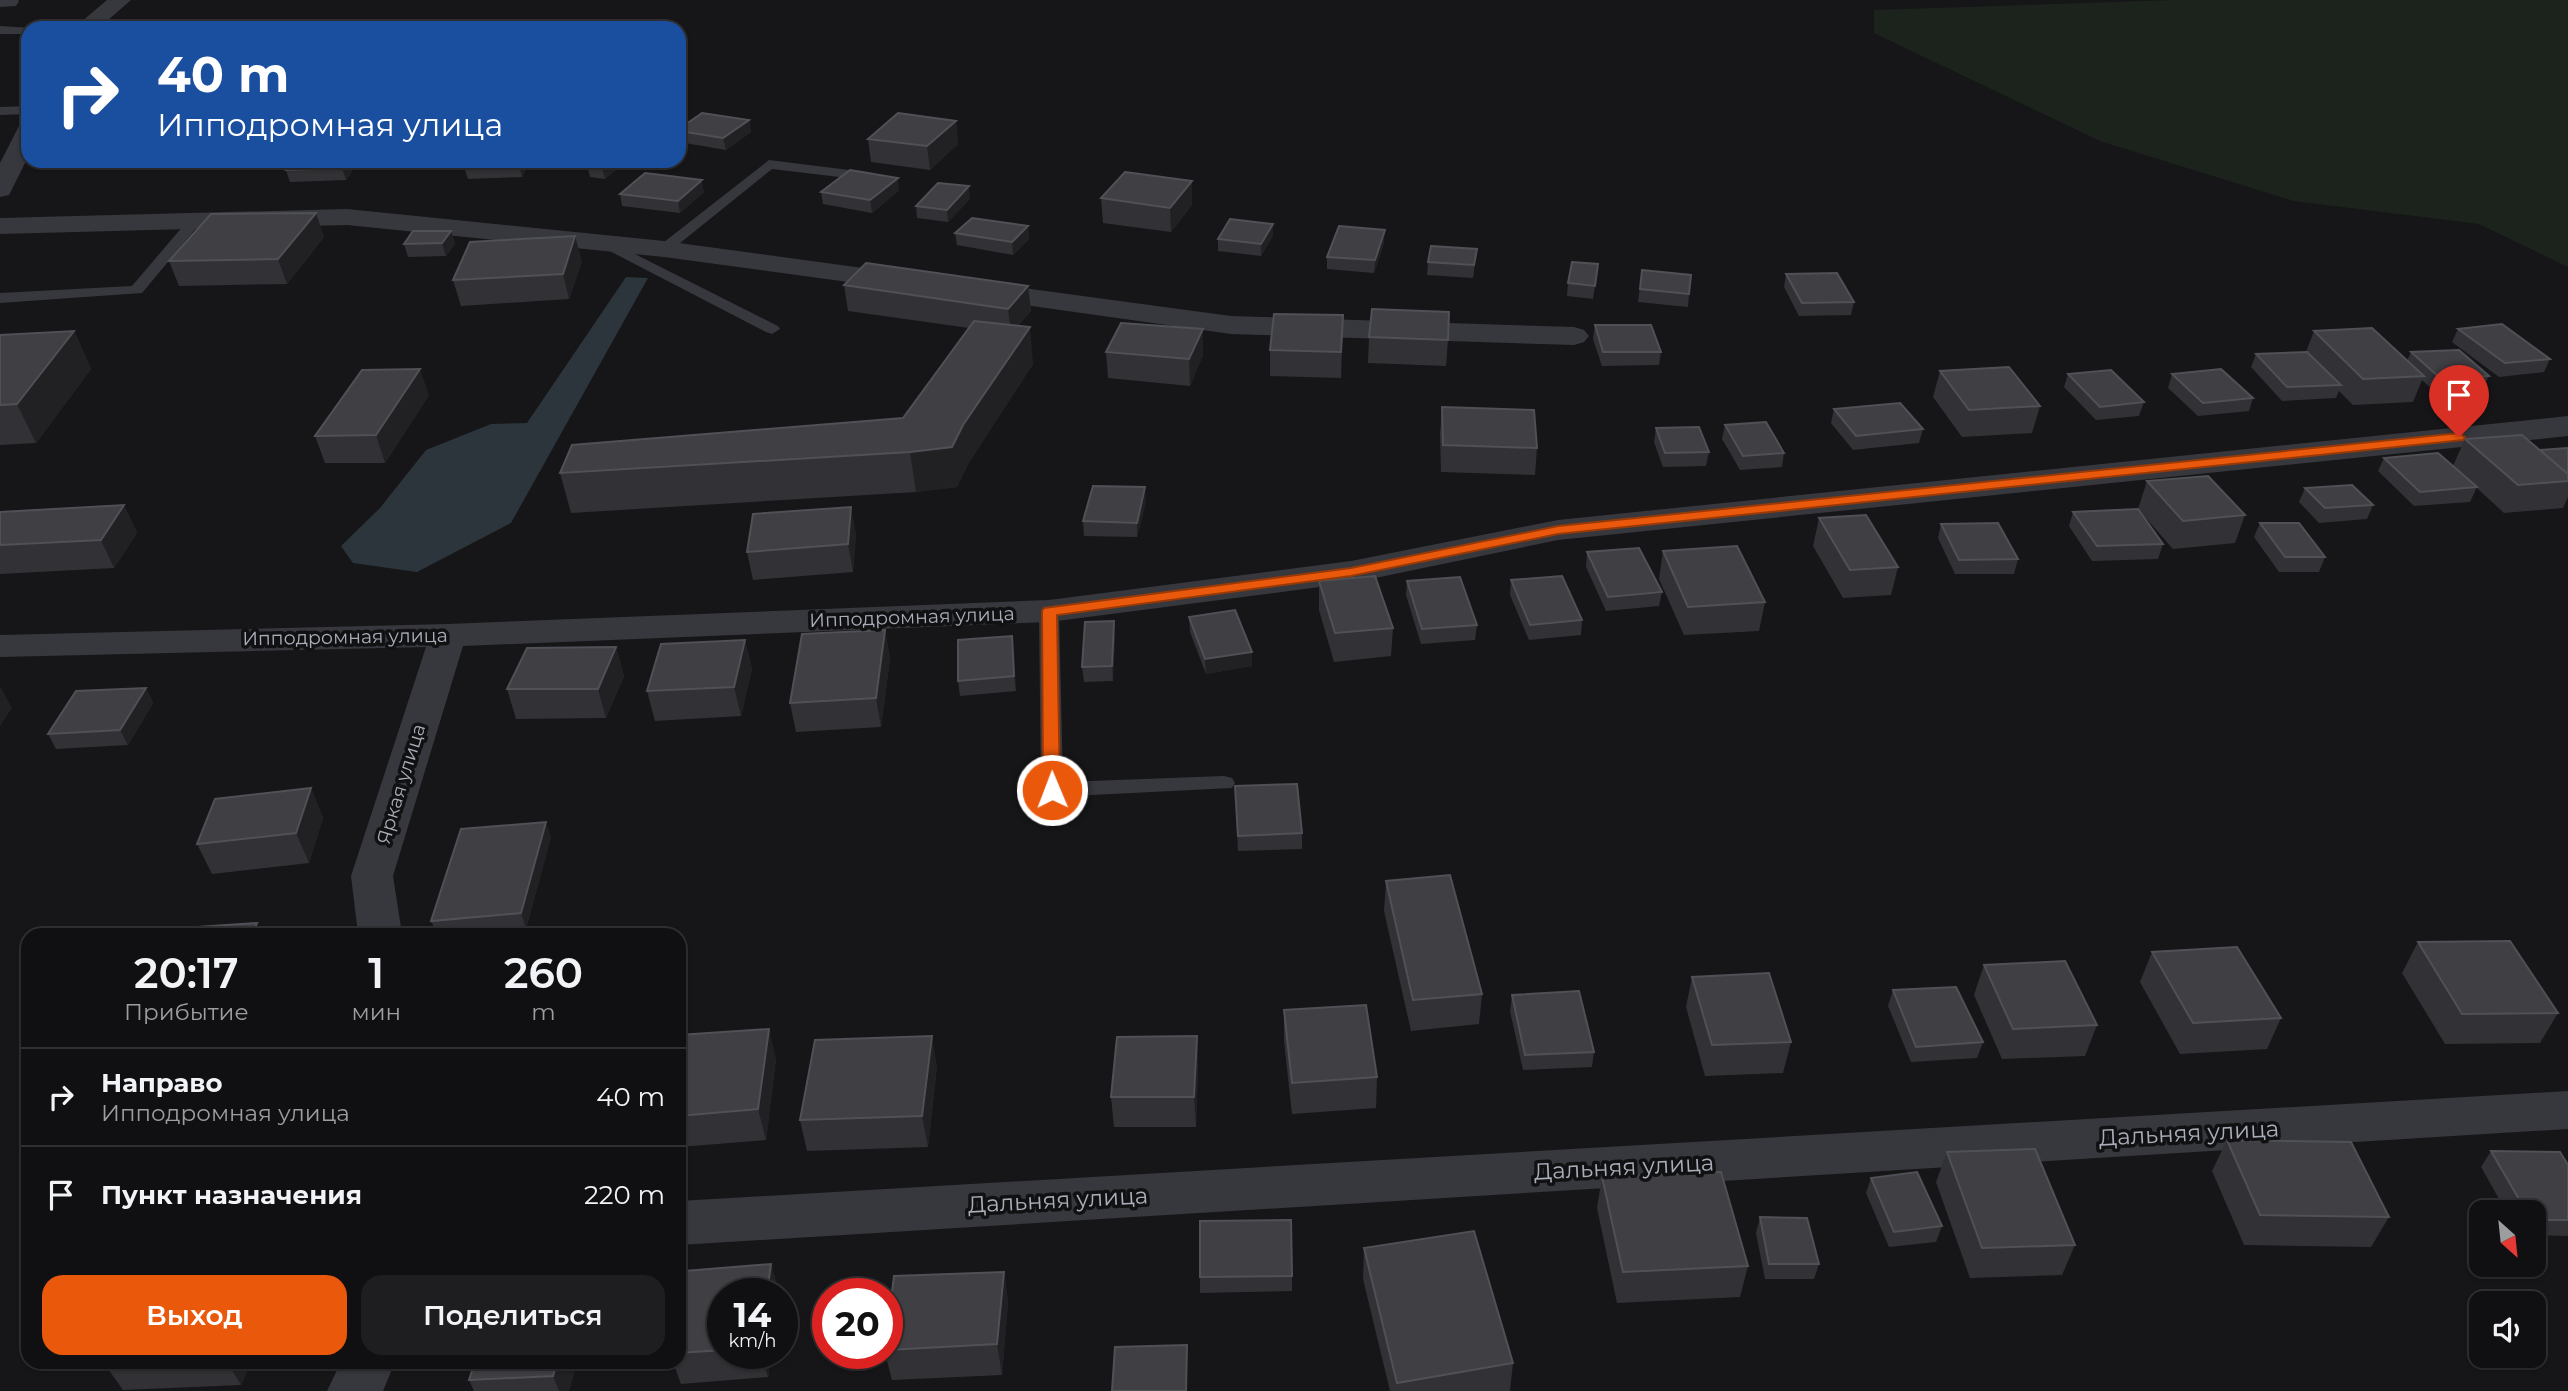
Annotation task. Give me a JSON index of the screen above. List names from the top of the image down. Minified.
{"streets":{"street":["Ипподромная улица","Яркая улица","Дальняя улица"]},"crossings":[["Ипподромная улица","Яркая улица"]],"north":"bottom right","page":{"turn":["40 m","Ипподромная улица"],"eta":["20:17","Прибытие","1","мин","260","m"],"list":[{"name":"Направо","note":"Ипподромная улица","value":"40 m"},{"name":"Пункт назначения","value":"220 m"}],"buttons":["Выход","Поделиться"],"speed":"14 km/h","limit":"20"}}
